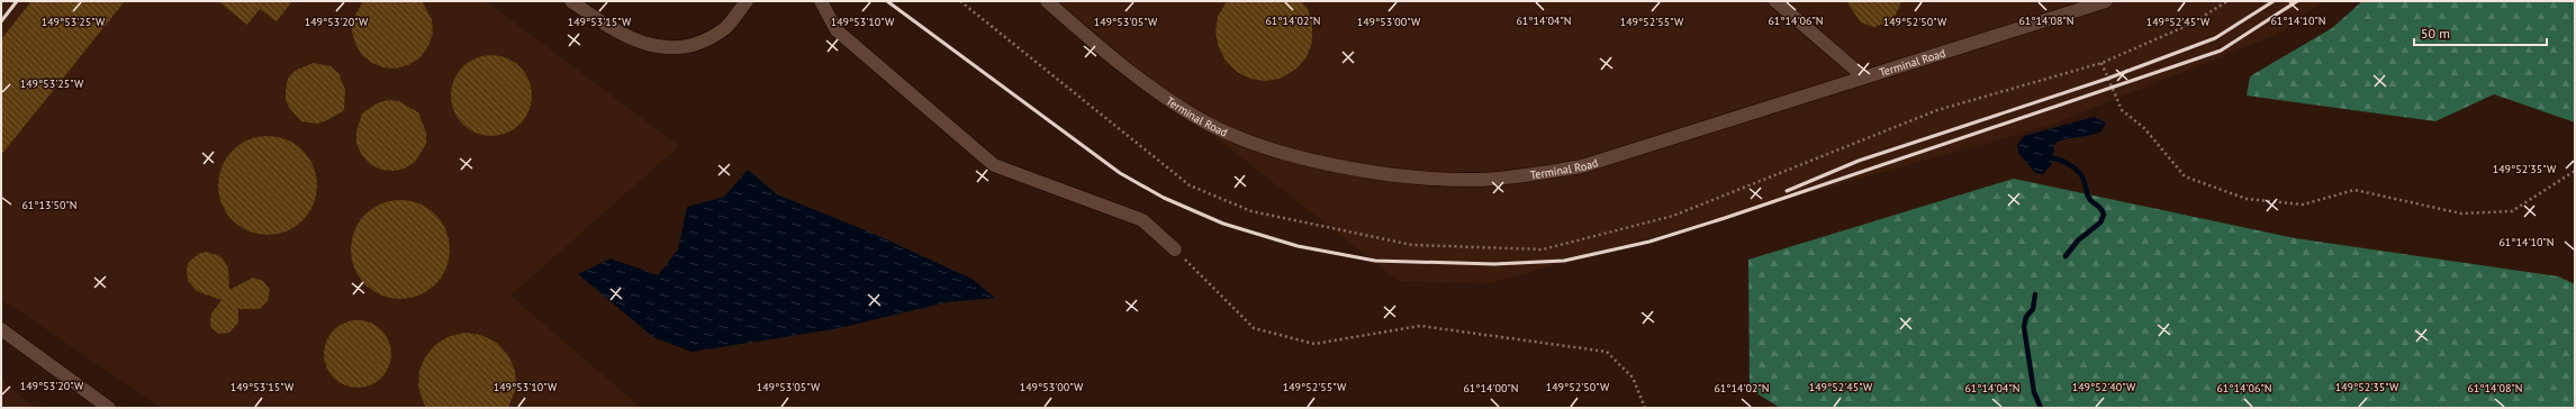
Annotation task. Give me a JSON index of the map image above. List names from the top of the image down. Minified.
{"streets":{"street":["Terminal Road"]},"scale_bar":"50 m","coordinates":["61°14'02\"N","61°14'04\"N","61°14'06\"N","61°14'08\"N","61°14'10\"N","149°53'25\"W","149°53'20\"W","149°53'10\"W","149°53'05\"W","149°52'55\"W","149°52'50\"W","149°52'45\"W","149°53'15\"W","149°53'00\"W","149°52'35\"W","61°13'50\"N","149°52'40\"W","61°14'00\"N"]}
